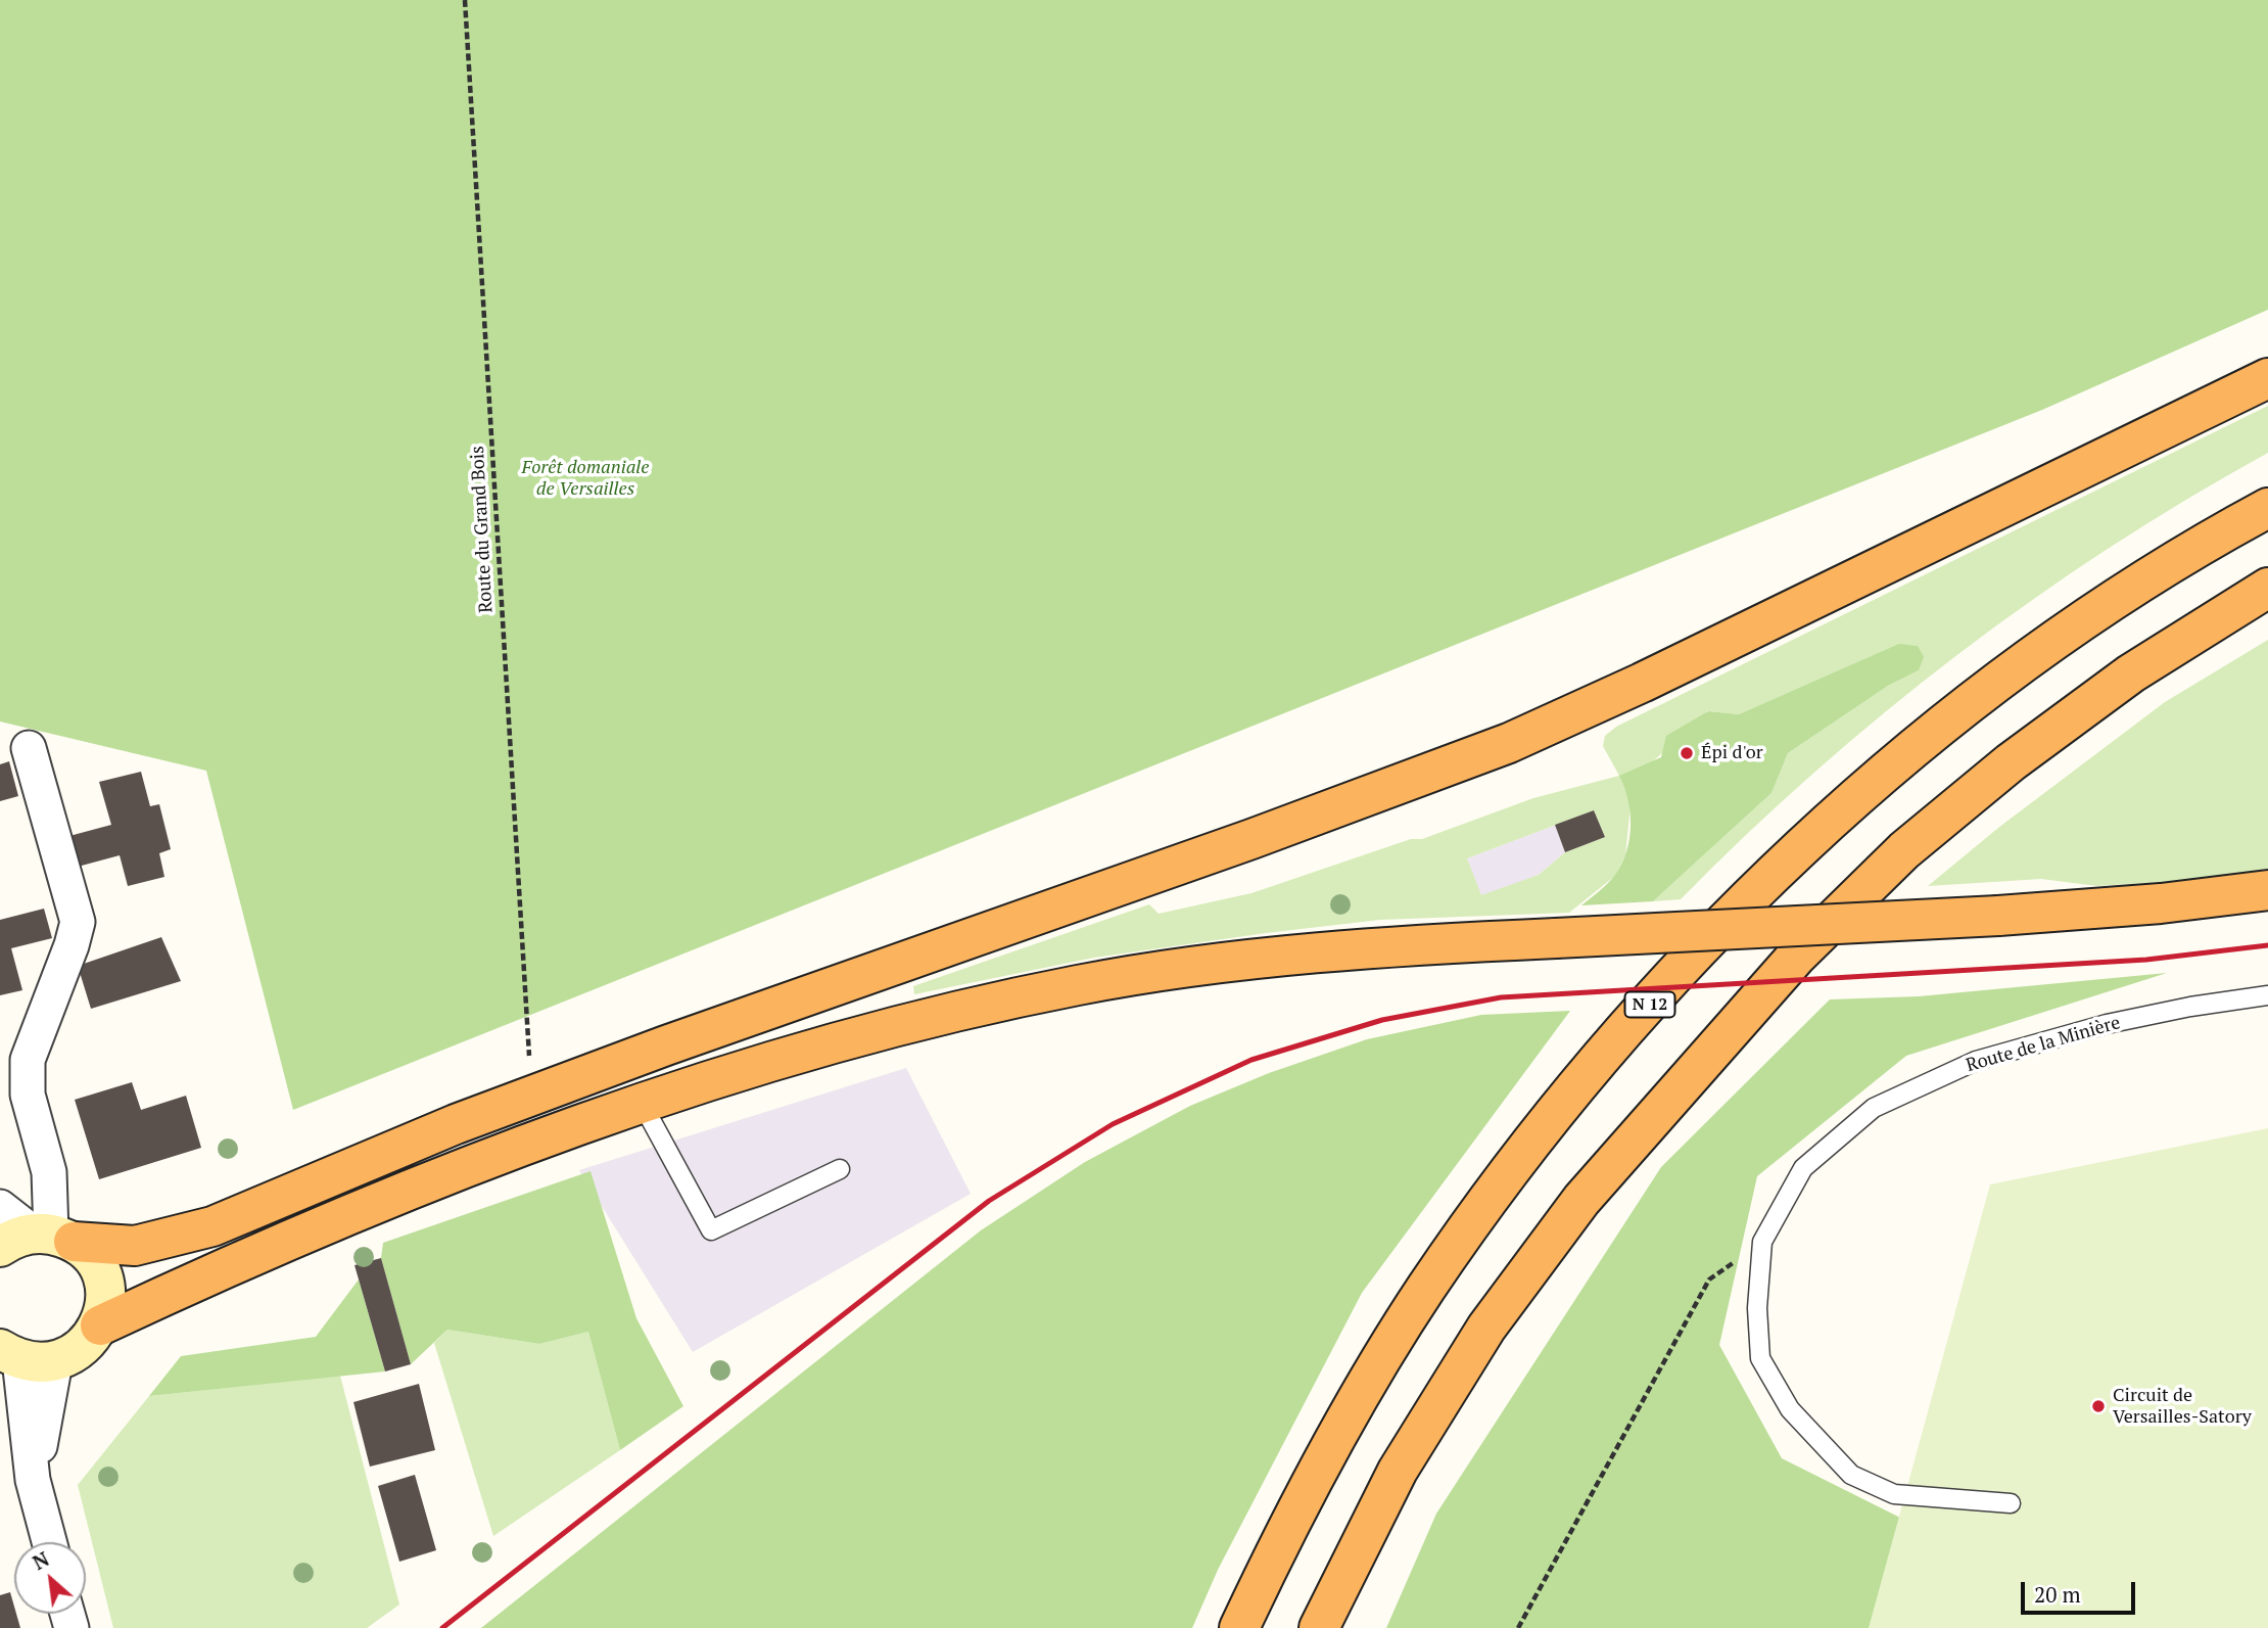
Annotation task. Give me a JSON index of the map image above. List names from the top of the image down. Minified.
{"streets":{"highway":["N 12"],"lane":["Route de la Minière"],"path":["Route du Grand Bois"]},"parks":["Forêt domaniale de Versailles"],"places":["Épi d'or","Circuit de Versailles-Satory"],"scale_bar":"20 m","north":"top left"}
